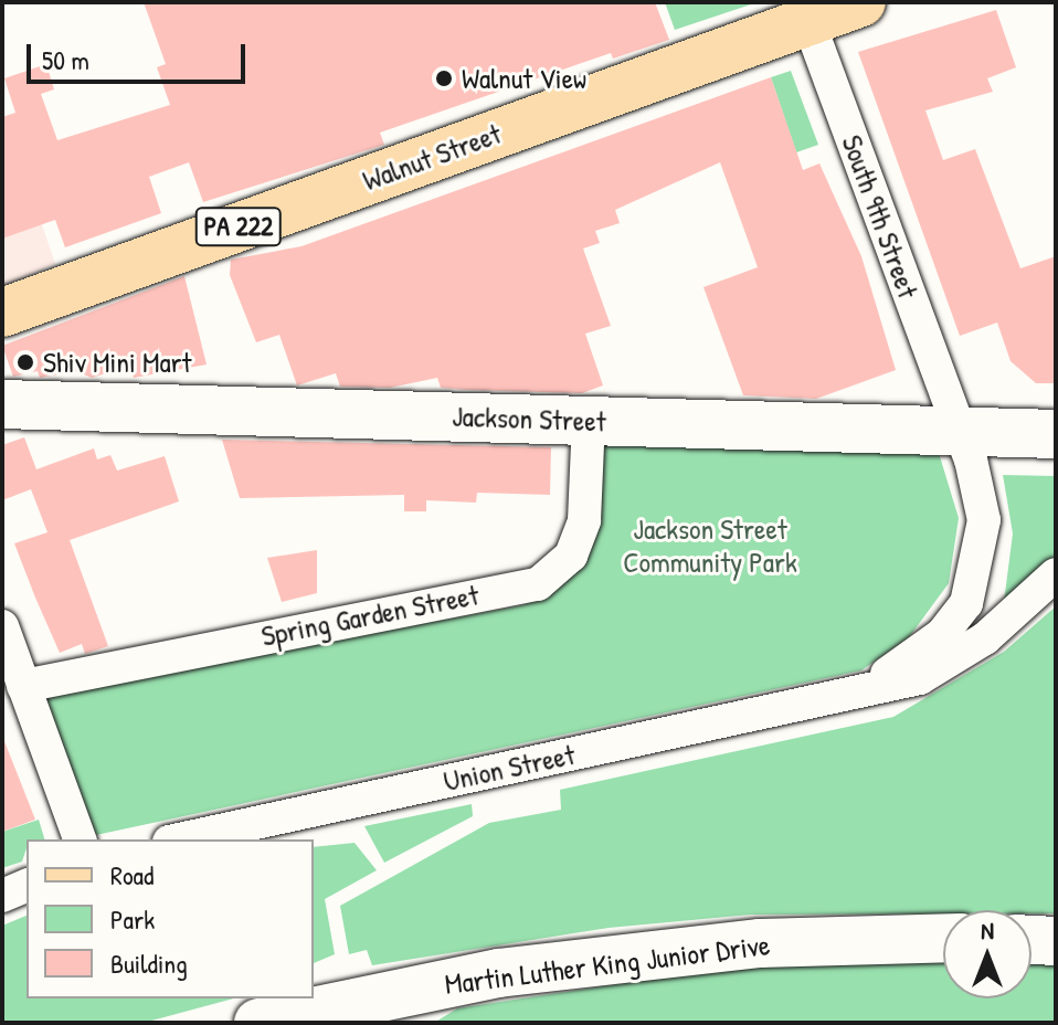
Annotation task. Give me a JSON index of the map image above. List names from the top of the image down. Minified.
{"streets":{"main road":["Walnut Street","PA 222"],"street":["South 9th Street","Jackson Street","Spring Garden Street","Union Street","Martin Luther King Junior Drive"]},"crossings":[["Walnut Street","South 9th Street"],["South 9th Street","Jackson Street"],["South 9th Street","Union Street"],["Jackson Street","Spring Garden Street"],["Jackson Street","Union Street"]],"parks":["Jackson Street Community Park"],"places":["Walnut View","Shiv Mini Mart"],"legend":["Road","Park","Building"],"scale_bar":"50 m","north":"top"}
